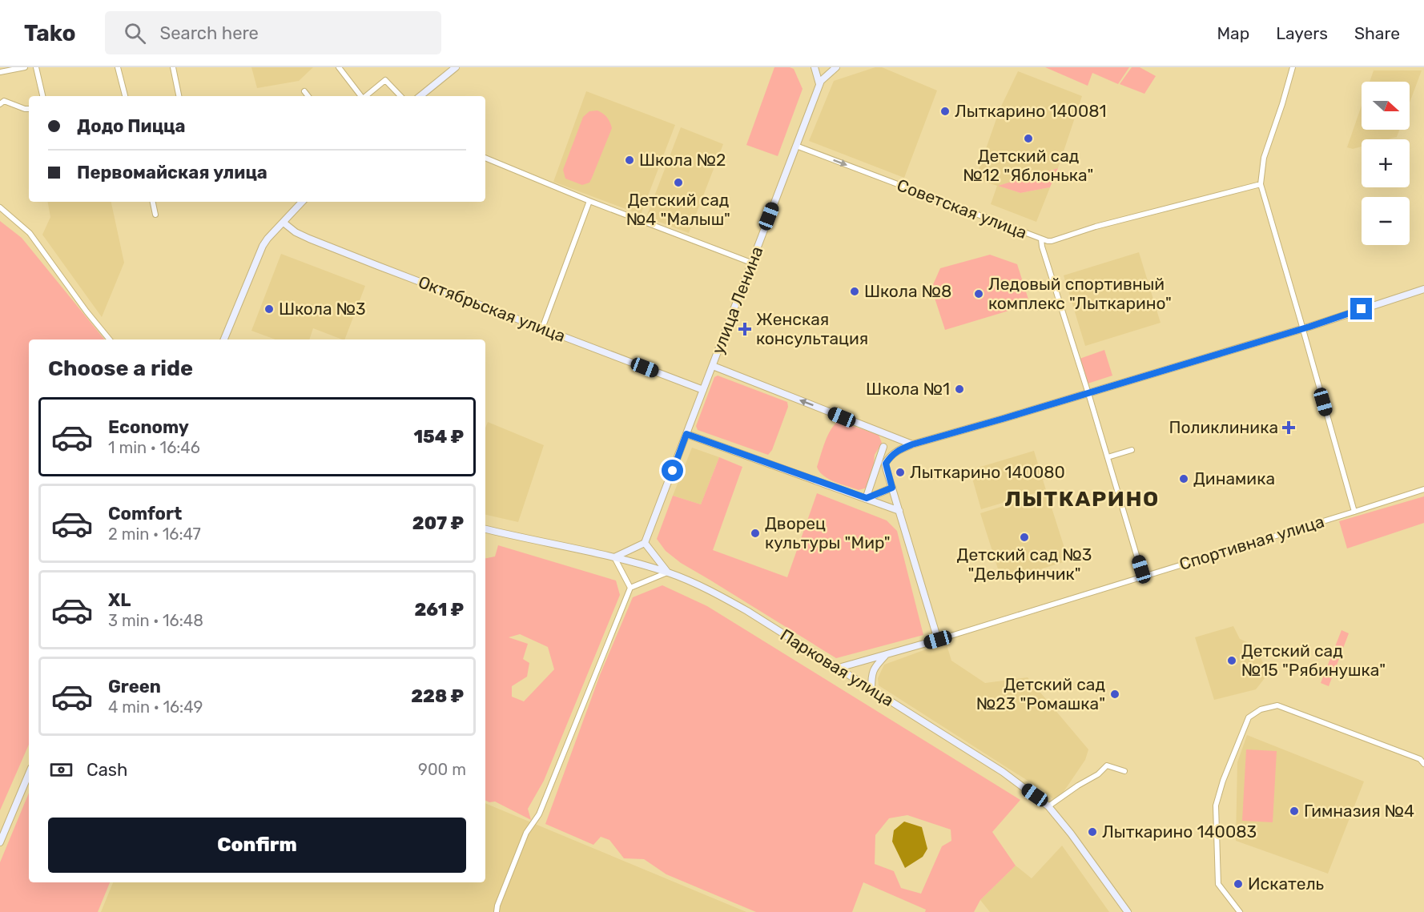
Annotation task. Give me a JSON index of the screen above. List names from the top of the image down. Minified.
{"streets":{"street":["Советская улица","улица Ленина","Октябрьская улица","Спортивная улица","Парковая улица"]},"crossings":[["Советская улица","улица Ленина"],["Советская улица","Спортивная улица"],["улица Ленина","Октябрьская улица"],["Спортивная улица","Парковая улица"]],"one_way":["Советская улица"],"districts":["ЛЫТКАРИНО"],"places":{"other":["Лыткарино 140081","Детский сад №12 \"Яблонька\"","Школа №2","Детский сад №4 \"Малыш\"","Школа №8","Ледовый спортивный комплекс \"Лыткарино\"","Школа №3","Школа №1","Лыткарино 140080","Динамика","Дворец культуры \"Мир\"","Детский сад №3 \"Дельфинчик\"","Детский сад №15 \"Рябинушка\"","Детский сад №23 \"Ромашка\"","Гимназия №4","Лыткарино 140083","Искатель"],"health":["Женская консультация","Поликлиника"]},"north":"right","page":{"header":"Tako","search":"Search here","nav":["Map","Layers","Share"],"map_buttons":["+","−"],"banner":["Додо Пицца","Первомайская улица"],"heading":"Choose a ride","list":[{"name":"Economy","note":"1 min · 16:46","value":"154 ₽"},{"name":"Comfort","note":"2 min · 16:47","value":"207 ₽"},{"name":"XL","note":"3 min · 16:48","value":"261 ₽"},{"name":"Green","note":"4 min · 16:49","value":"228 ₽"}],"pay":["Cash","900 m"],"buttons":"Confirm"}}
